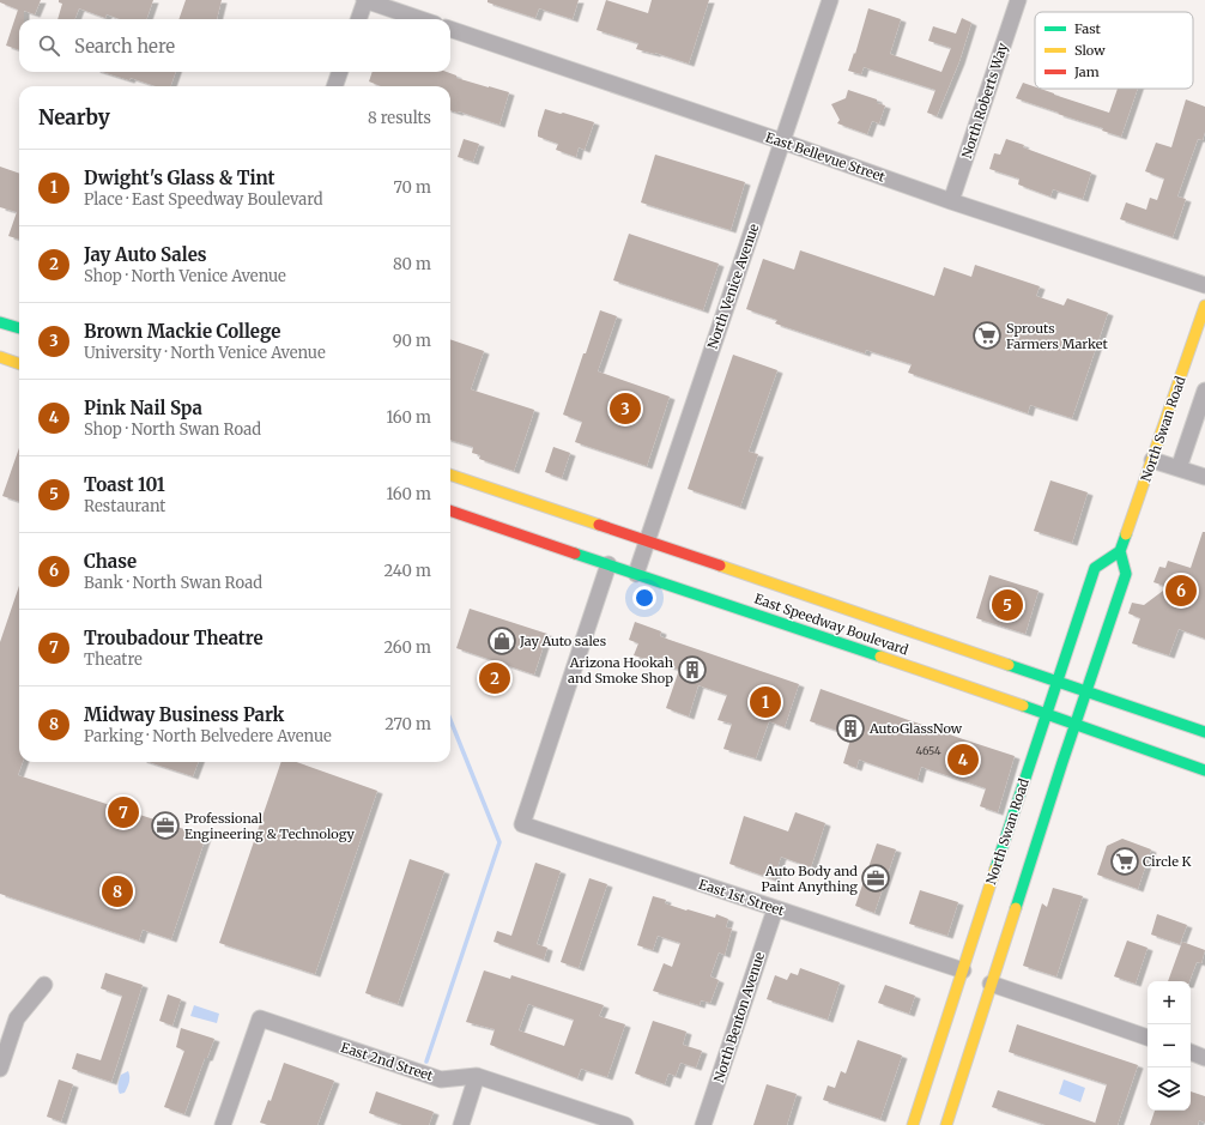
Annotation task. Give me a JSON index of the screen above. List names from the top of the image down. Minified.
{"streets":{"main road":["North Swan Road","East Speedway Boulevard"],"street":["North Roberts Way","East Bellevue Street","North Venice Avenue","East 1st Street","North Benton Avenue","East 2nd Street"]},"crossings":[["North Roberts Way","East Bellevue Street"],["East Bellevue Street","North Venice Avenue"],["North Venice Avenue","East Speedway Boulevard"],["North Swan Road","East Speedway Boulevard"],["North Swan Road","East 1st Street"],["East Speedway Boulevard","East 1st Street"],["East 1st Street","North Benton Avenue"]],"places":{"supermarket":["Sprouts Farmers Market","Circle K"],"shop":["Jay Auto sales"],"building":["Arizona Hookah and Smoke Shop","AutoGlassNow"],"office":["Professional Engineering & Technology","Auto Body and Paint Anything"]},"house_numbers":["4654"],"legend":["Fast","Slow","Jam"],"page":{"search":"Search here","heading":["Nearby","8 results"],"list":[{"mark":"1","name":"Dwight's Glass & Tint","note":"Place · East Speedway Boulevard","value":"70 m"},{"mark":"2","name":"Jay Auto Sales","note":"Shop · North Venice Avenue","value":"80 m"},{"mark":"3","name":"Brown Mackie College","note":"University · North Venice Avenue","value":"90 m"},{"mark":"4","name":"Pink Nail Spa","note":"Shop · North Swan Road","value":"160 m"},{"mark":"5","name":"Toast 101","note":"Restaurant","value":"160 m"},{"mark":"6","name":"Chase","note":"Bank · North Swan Road","value":"240 m"},{"mark":"7","name":"Troubadour Theatre","note":"Theatre","value":"260 m"},{"mark":"8","name":"Midway Business Park","note":"Parking · North Belvedere Avenue","value":"270 m"}],"pins":["3","6","5","2","1","4","7","8"],"map_buttons":["+","−"]}}
